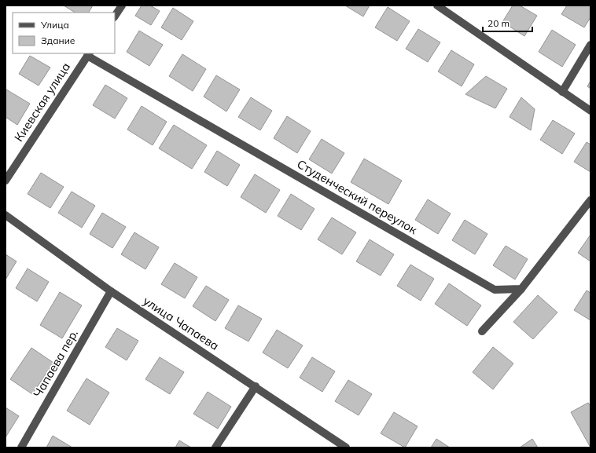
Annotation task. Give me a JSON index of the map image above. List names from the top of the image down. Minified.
{"streets":{"street":["Киевская улица","Студенческий переулок","улица Чапаева","Чапаева пер."]},"crossings":[["Киевская улица","Студенческий переулок"],["улица Чапаева","Чапаева пер."]],"legend":["Улица","Здание"],"scale_bar":"20 m"}
